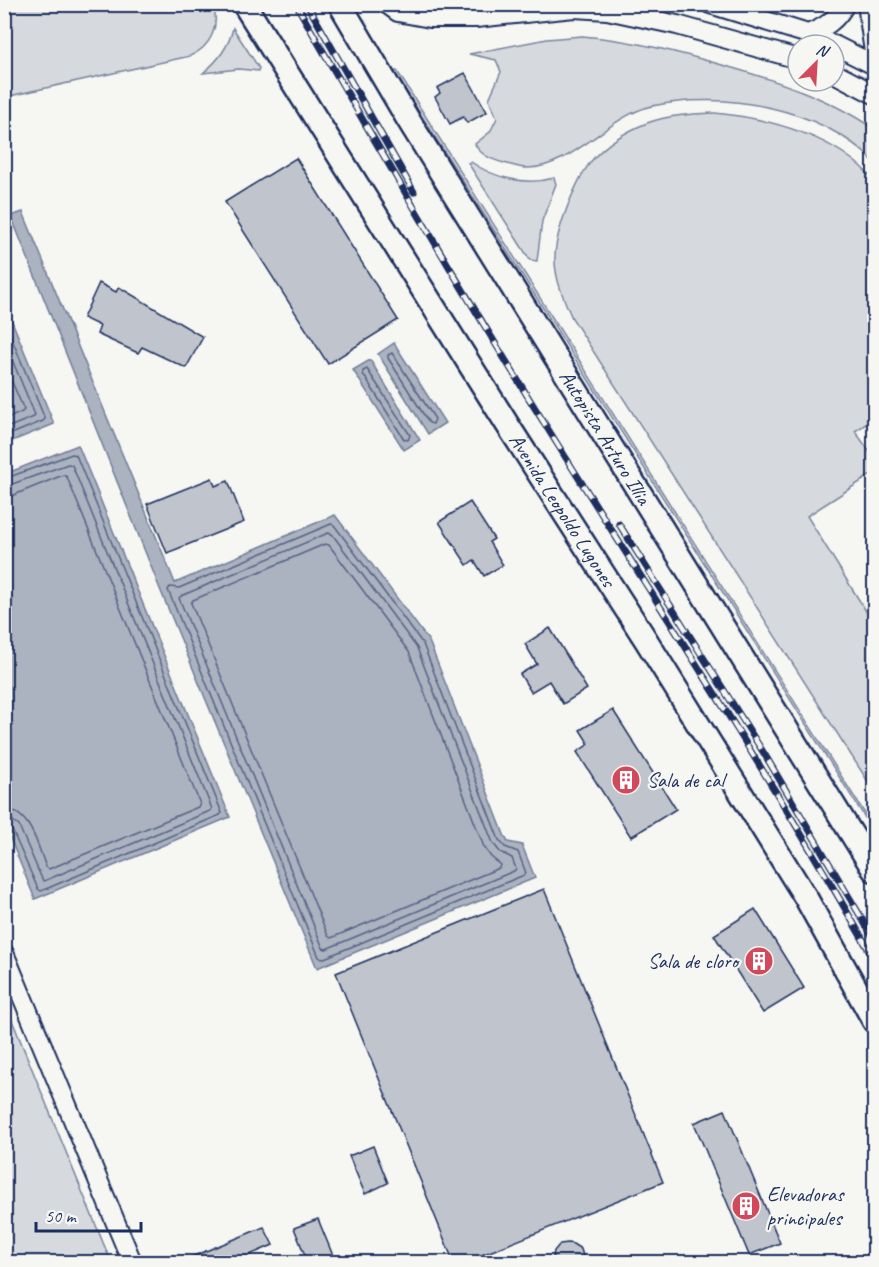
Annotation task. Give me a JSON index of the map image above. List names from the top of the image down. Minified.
{"streets":{"highway":["Autopista Arturo Illia","Avenida Leopoldo Lugones"]},"places":{"building":["Sala de cal","Sala de cloro","Elevadoras principales"]},"scale_bar":"50 m","north":"top right"}
